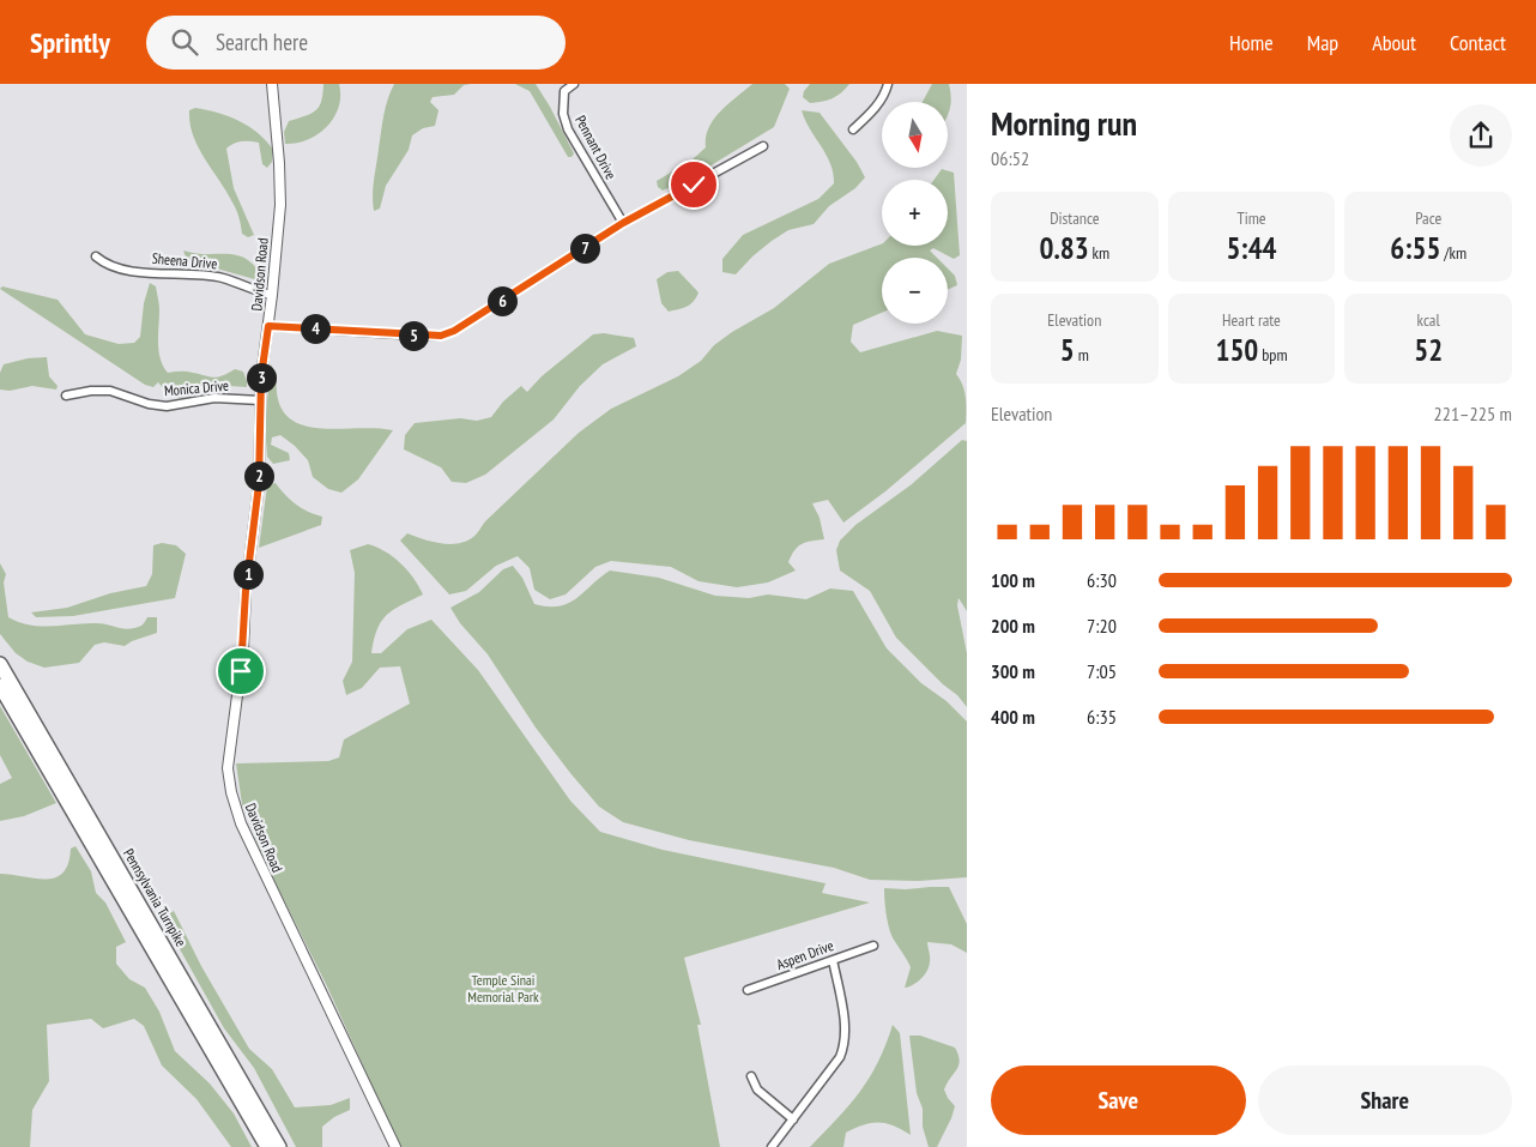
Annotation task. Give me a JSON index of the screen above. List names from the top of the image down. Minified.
{"streets":{"highway":["Pennsylvania Turnpike"],"street":["Pennant Drive","Sheena Drive","Davidson Road","Monica Drive","Aspen Drive"]},"crossings":[["Sheena Drive","Davidson Road"],["Davidson Road","Monica Drive"]],"parks":["Temple Sinai Memorial Park"],"north":"bottom","page":{"header":"Sprintly","search":"Search here","nav":["Home","Map","About","Contact"],"heading":["Morning run","06:52"],"map_buttons":["+","−"],"stats":[["Distance","0.83 km"],["Time","5:44"],["Pace","6:55 /km"],["Elevation","5 m"],["Heart rate","150 bpm"],["kcal","52"]],"pins":["7","6","4","5","3","2","1"],"chart":["Elevation","221–225 m"],"list":[{"name":"100 m","note":"6:30"},{"name":"200 m","note":"7:20"},{"name":"300 m","note":"7:05"},{"name":"400 m","note":"6:35"}],"buttons":["Save","Share"]}}
